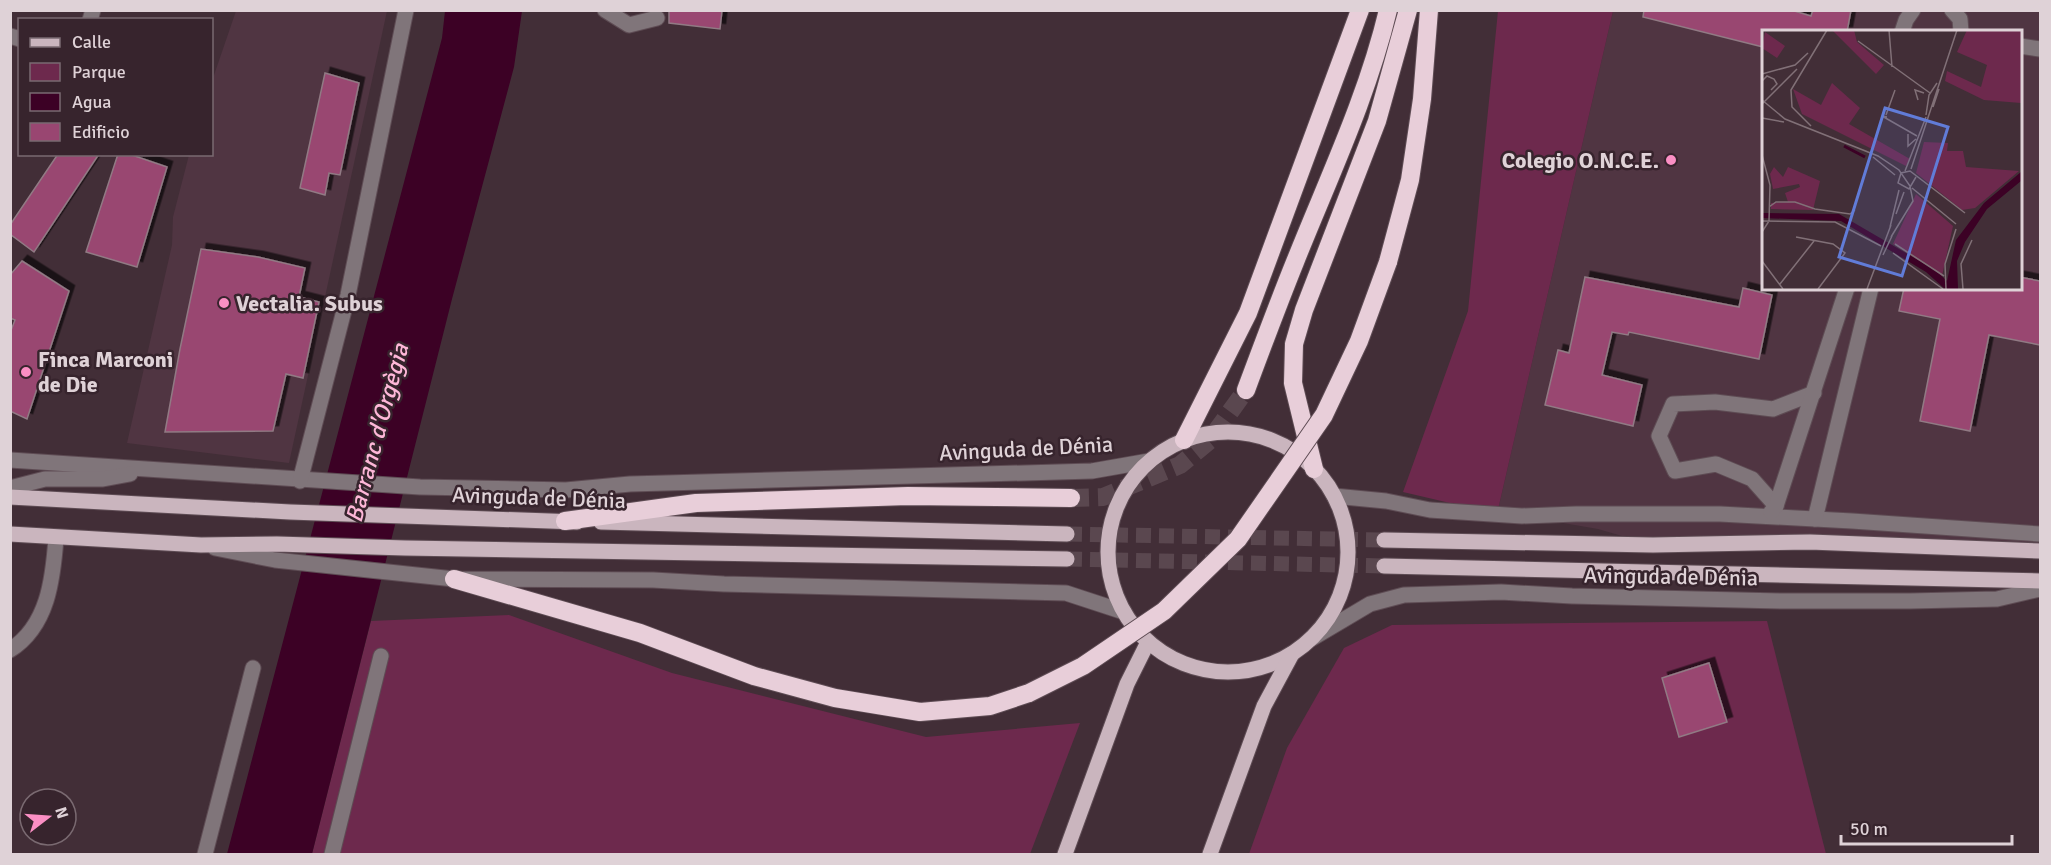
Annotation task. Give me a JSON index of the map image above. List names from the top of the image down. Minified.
{"streets":{"main road":["Avinguda de Dénia"]},"water":["Barranc d'Orgègia"],"places":["Colegio O.N.C.E.","Vectalia. Subus","Finca Marconi de Die"],"legend":["Calle","Parque","Agua","Edificio"],"scale_bar":"50 m","north":"right"}
